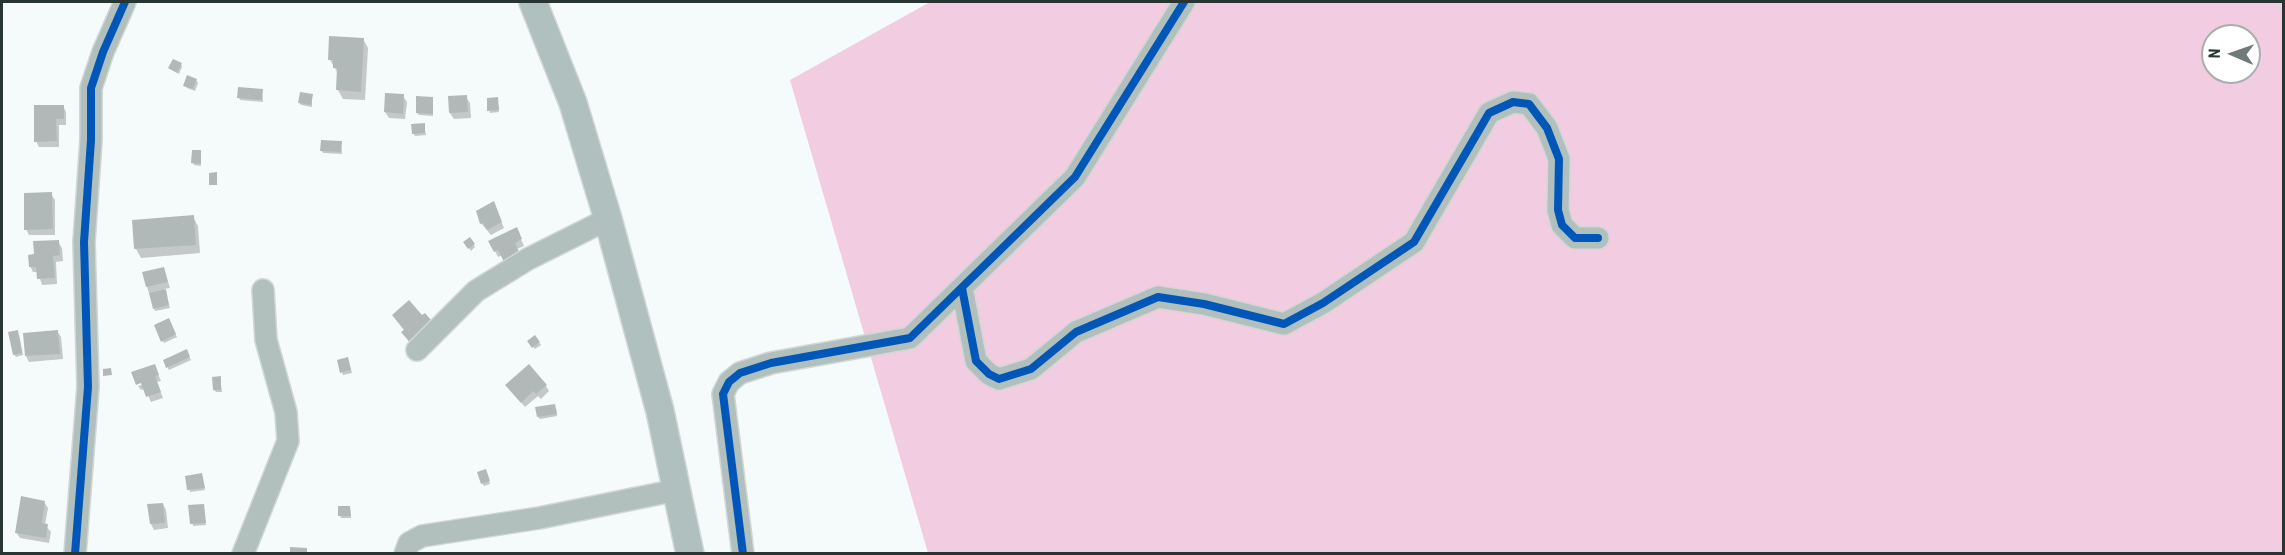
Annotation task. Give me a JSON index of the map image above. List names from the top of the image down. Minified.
{"north":"left"}
